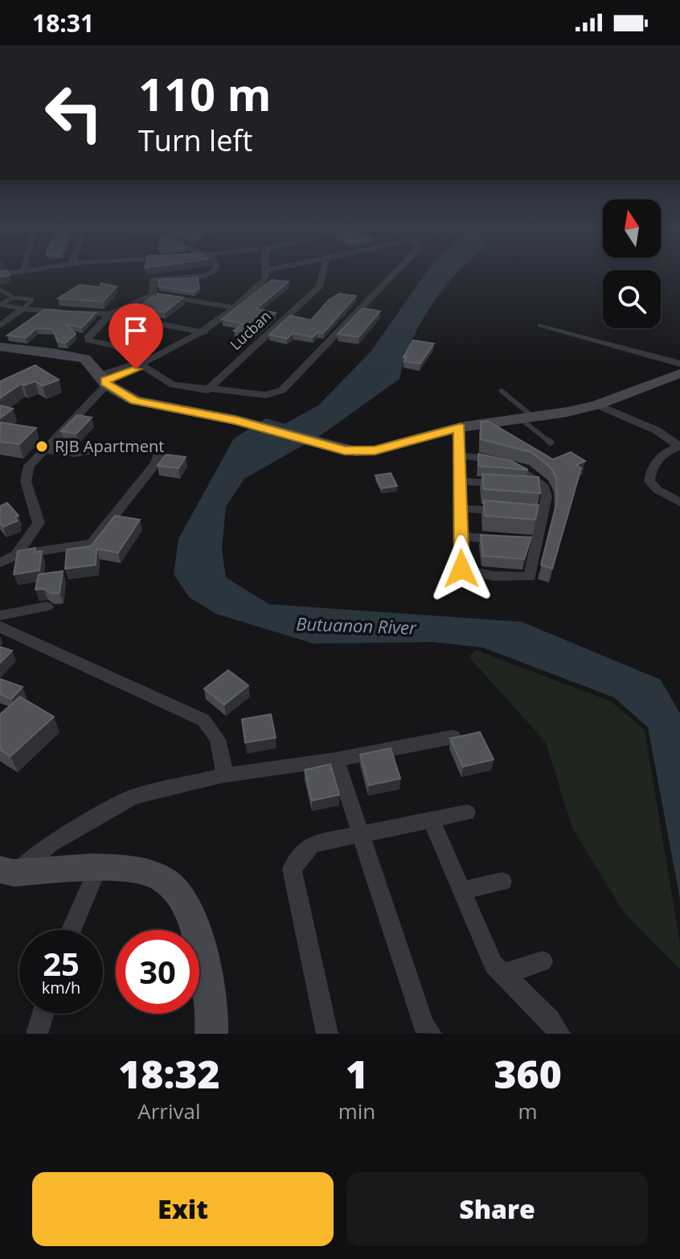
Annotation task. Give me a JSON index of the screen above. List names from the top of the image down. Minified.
{"streets":{"street":["Lucban"]},"water":["Butuanon River"],"places":["RJB Apartment"],"north":"top","page":{"status":"18:31","turn":["110 m","Turn left"],"speed":"25 km/h","limit":"30","eta":["18:32","Arrival","1","min","360","m"],"buttons":["Exit","Share"]}}
